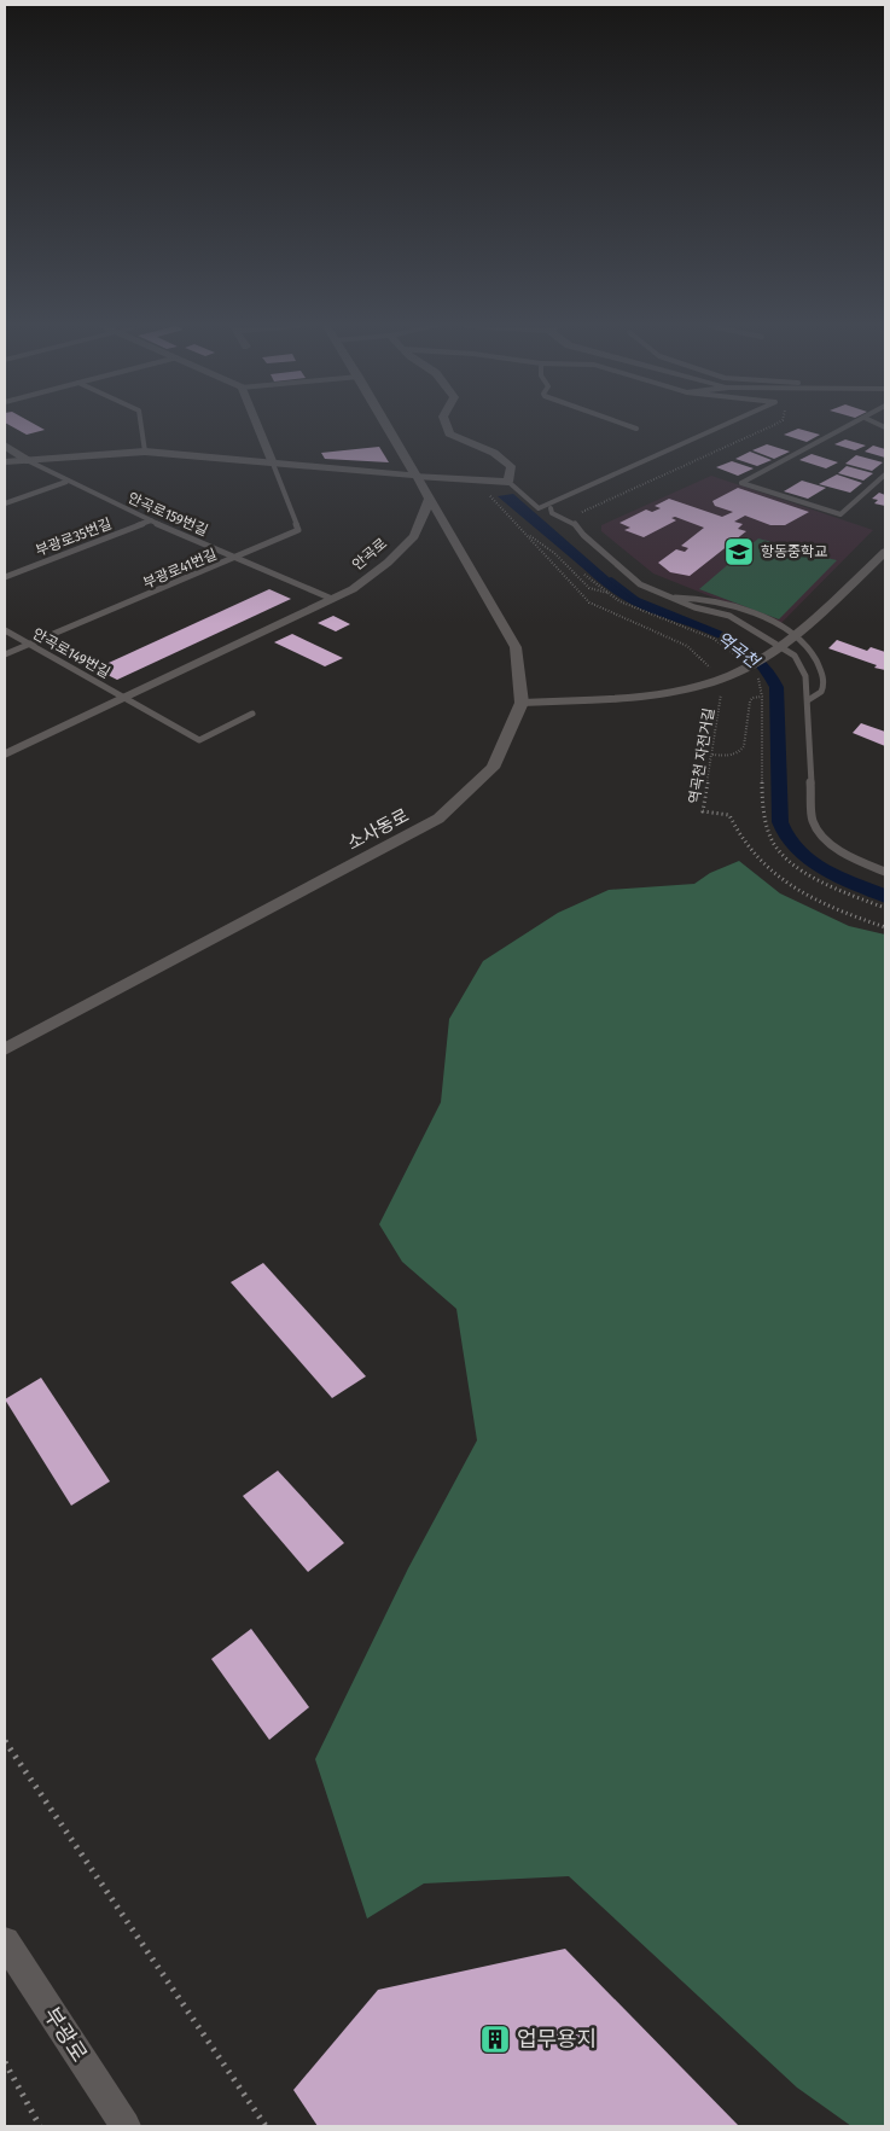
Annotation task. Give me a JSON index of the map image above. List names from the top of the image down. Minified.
{"streets":{"street":["안곡로","소사동로","부광로"],"lane":["안곡로159번길","부광로35번길","부광로41번길","안곡로149번길"],"path":["역곡천 자전거길"]},"crossings":[["안곡로159번길","부광로35번길"],["안곡로159번길","안곡로"],["안곡로159번길","부광로41번길"],["안곡로","안곡로149번길"],["부광로41번길","안곡로149번길"]],"water":["역곡천"],"places":{"school or university":["항동중학교"],"building":["업무용지"]}}
